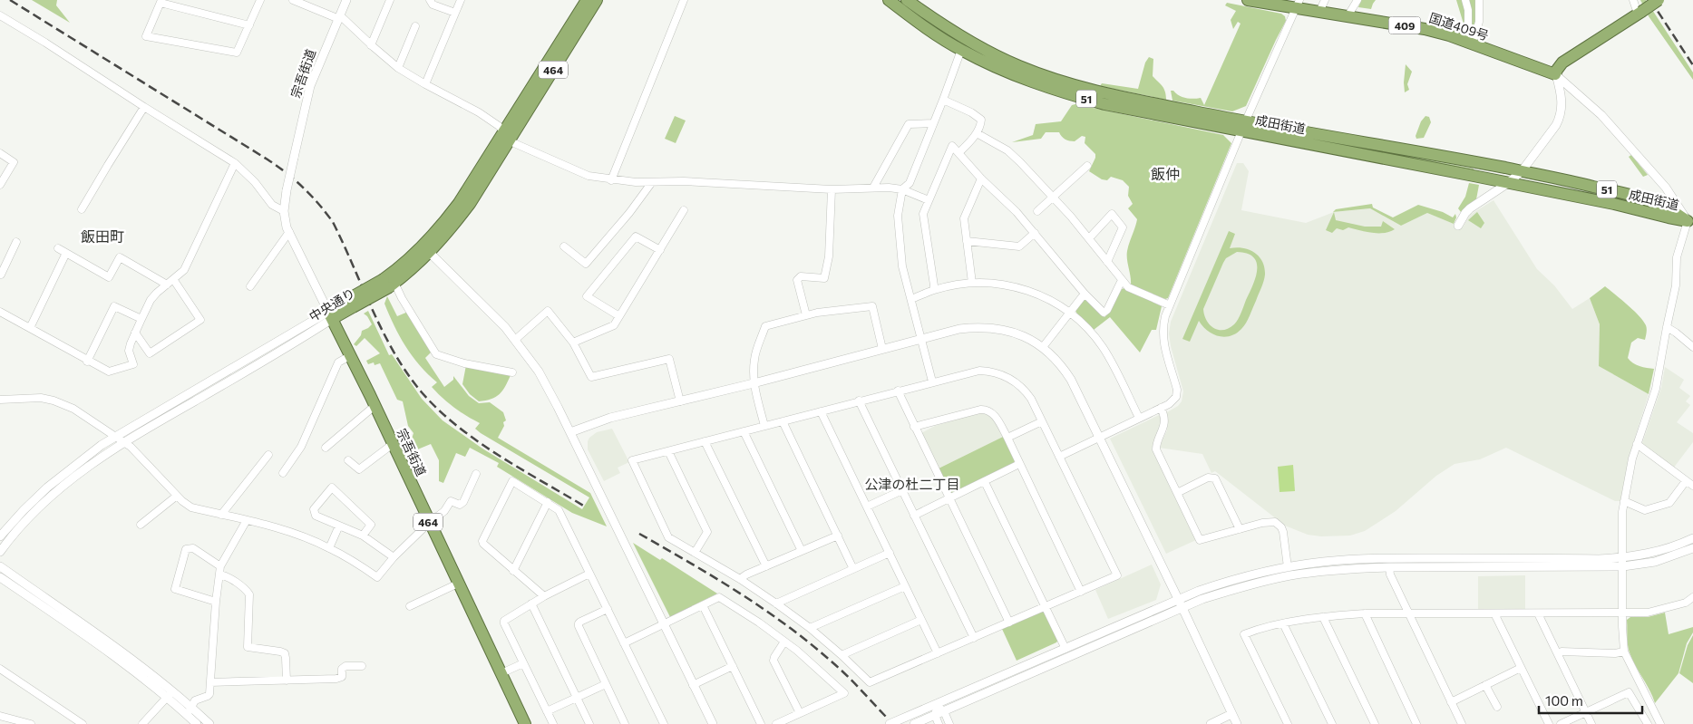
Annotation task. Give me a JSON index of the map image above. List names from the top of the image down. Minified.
{"streets":{"highway":["409","国道409号","464","宗吾街道","51","成田街道","中央通り"]},"crossings":[["宗吾街道","中央通り"]],"districts":["飯仲","飯田町","公津の杜二丁目"],"scale_bar":"100 m"}
